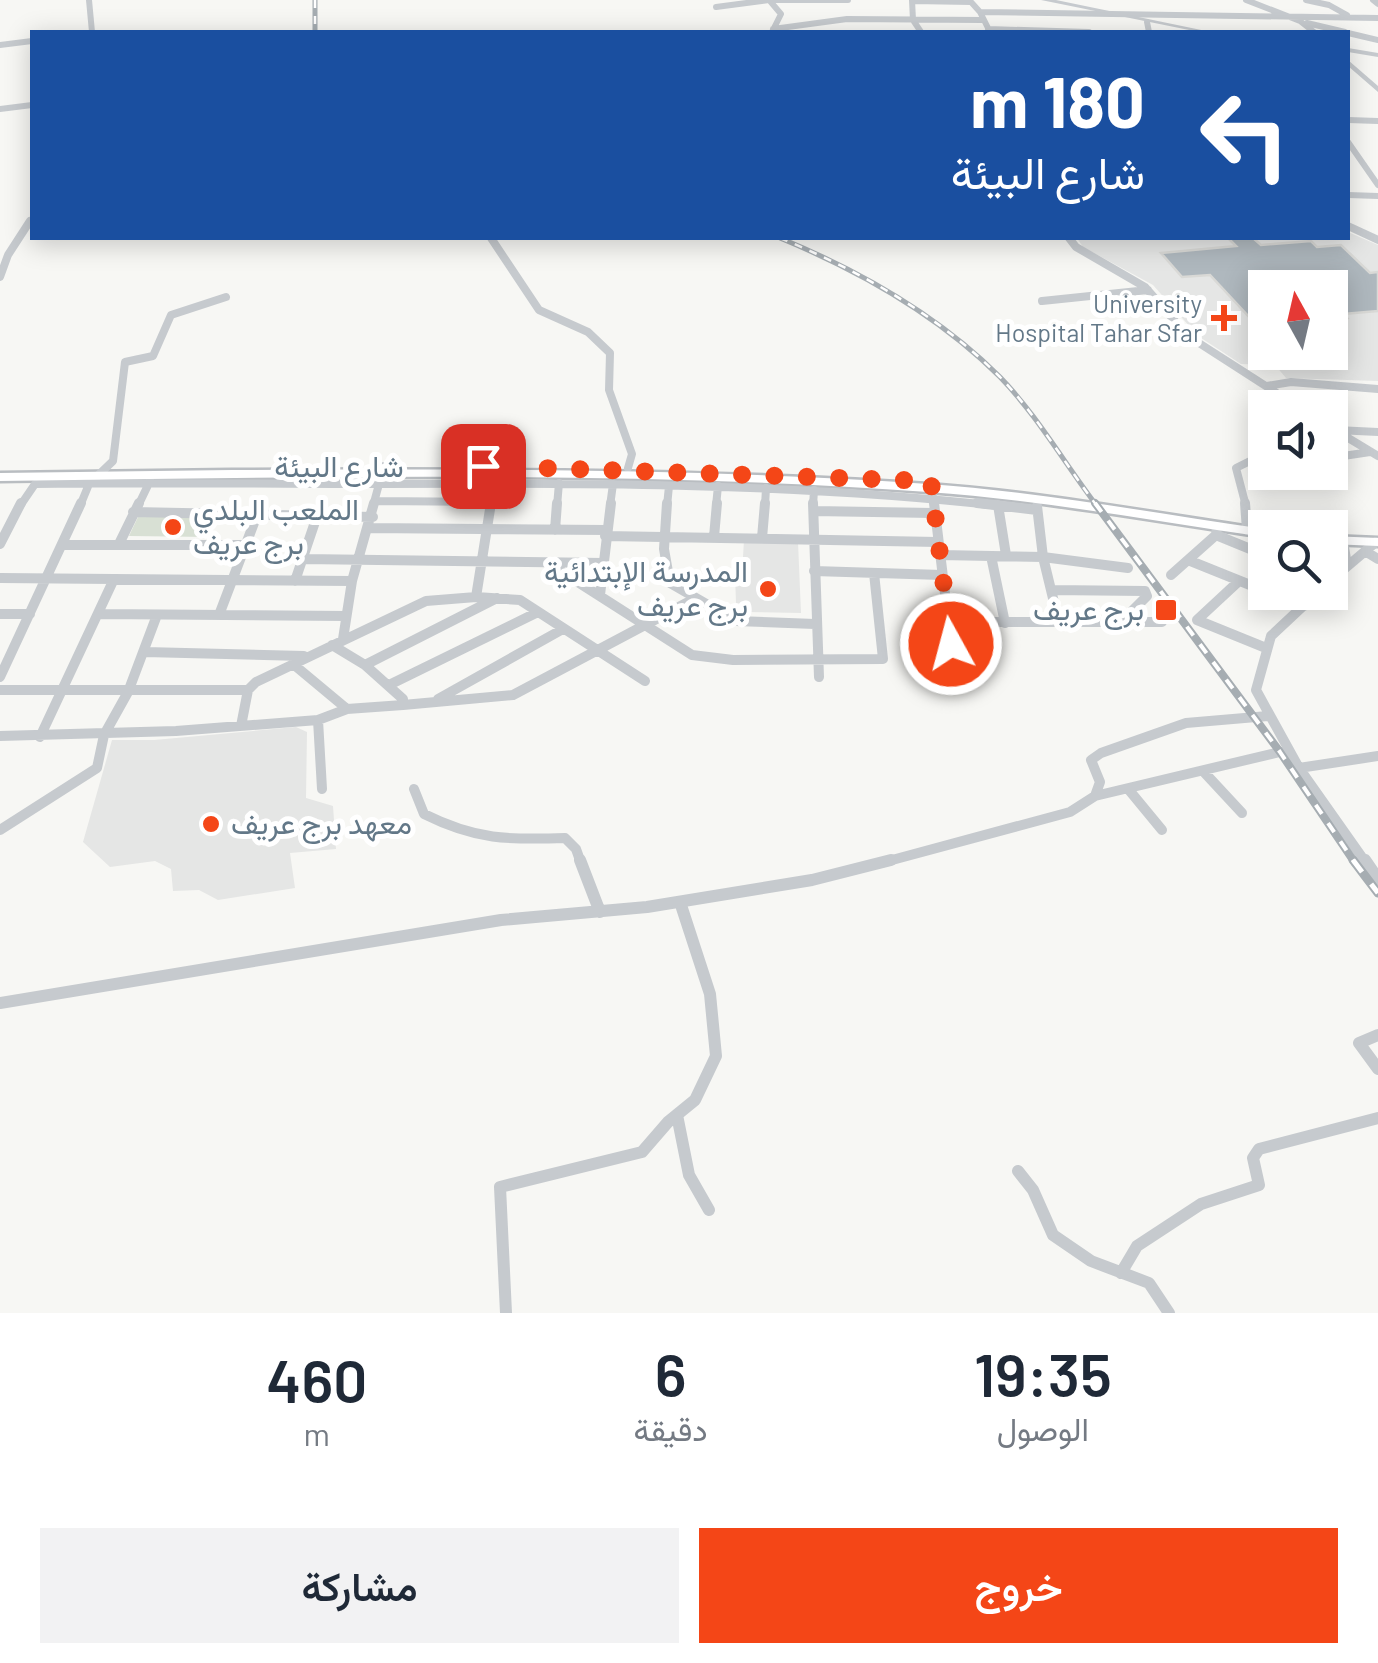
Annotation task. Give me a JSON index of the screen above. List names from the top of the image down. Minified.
{"streets":{"main road":["شارع البيئة"]},"places":{"health":["University Hospital Tahar Sfar"],"other":["الملعب البلدي برج عريف","المدرسة الإبتدائية برج عريف","معهد برج عريف"],"transit":["برج عريف"]},"north":"top","page":{"turn":["180 m","شارع البيئة"],"eta":["19:35","الوصول","6","دقيقة","460","m"],"buttons":["خروج","مشاركة"]}}
